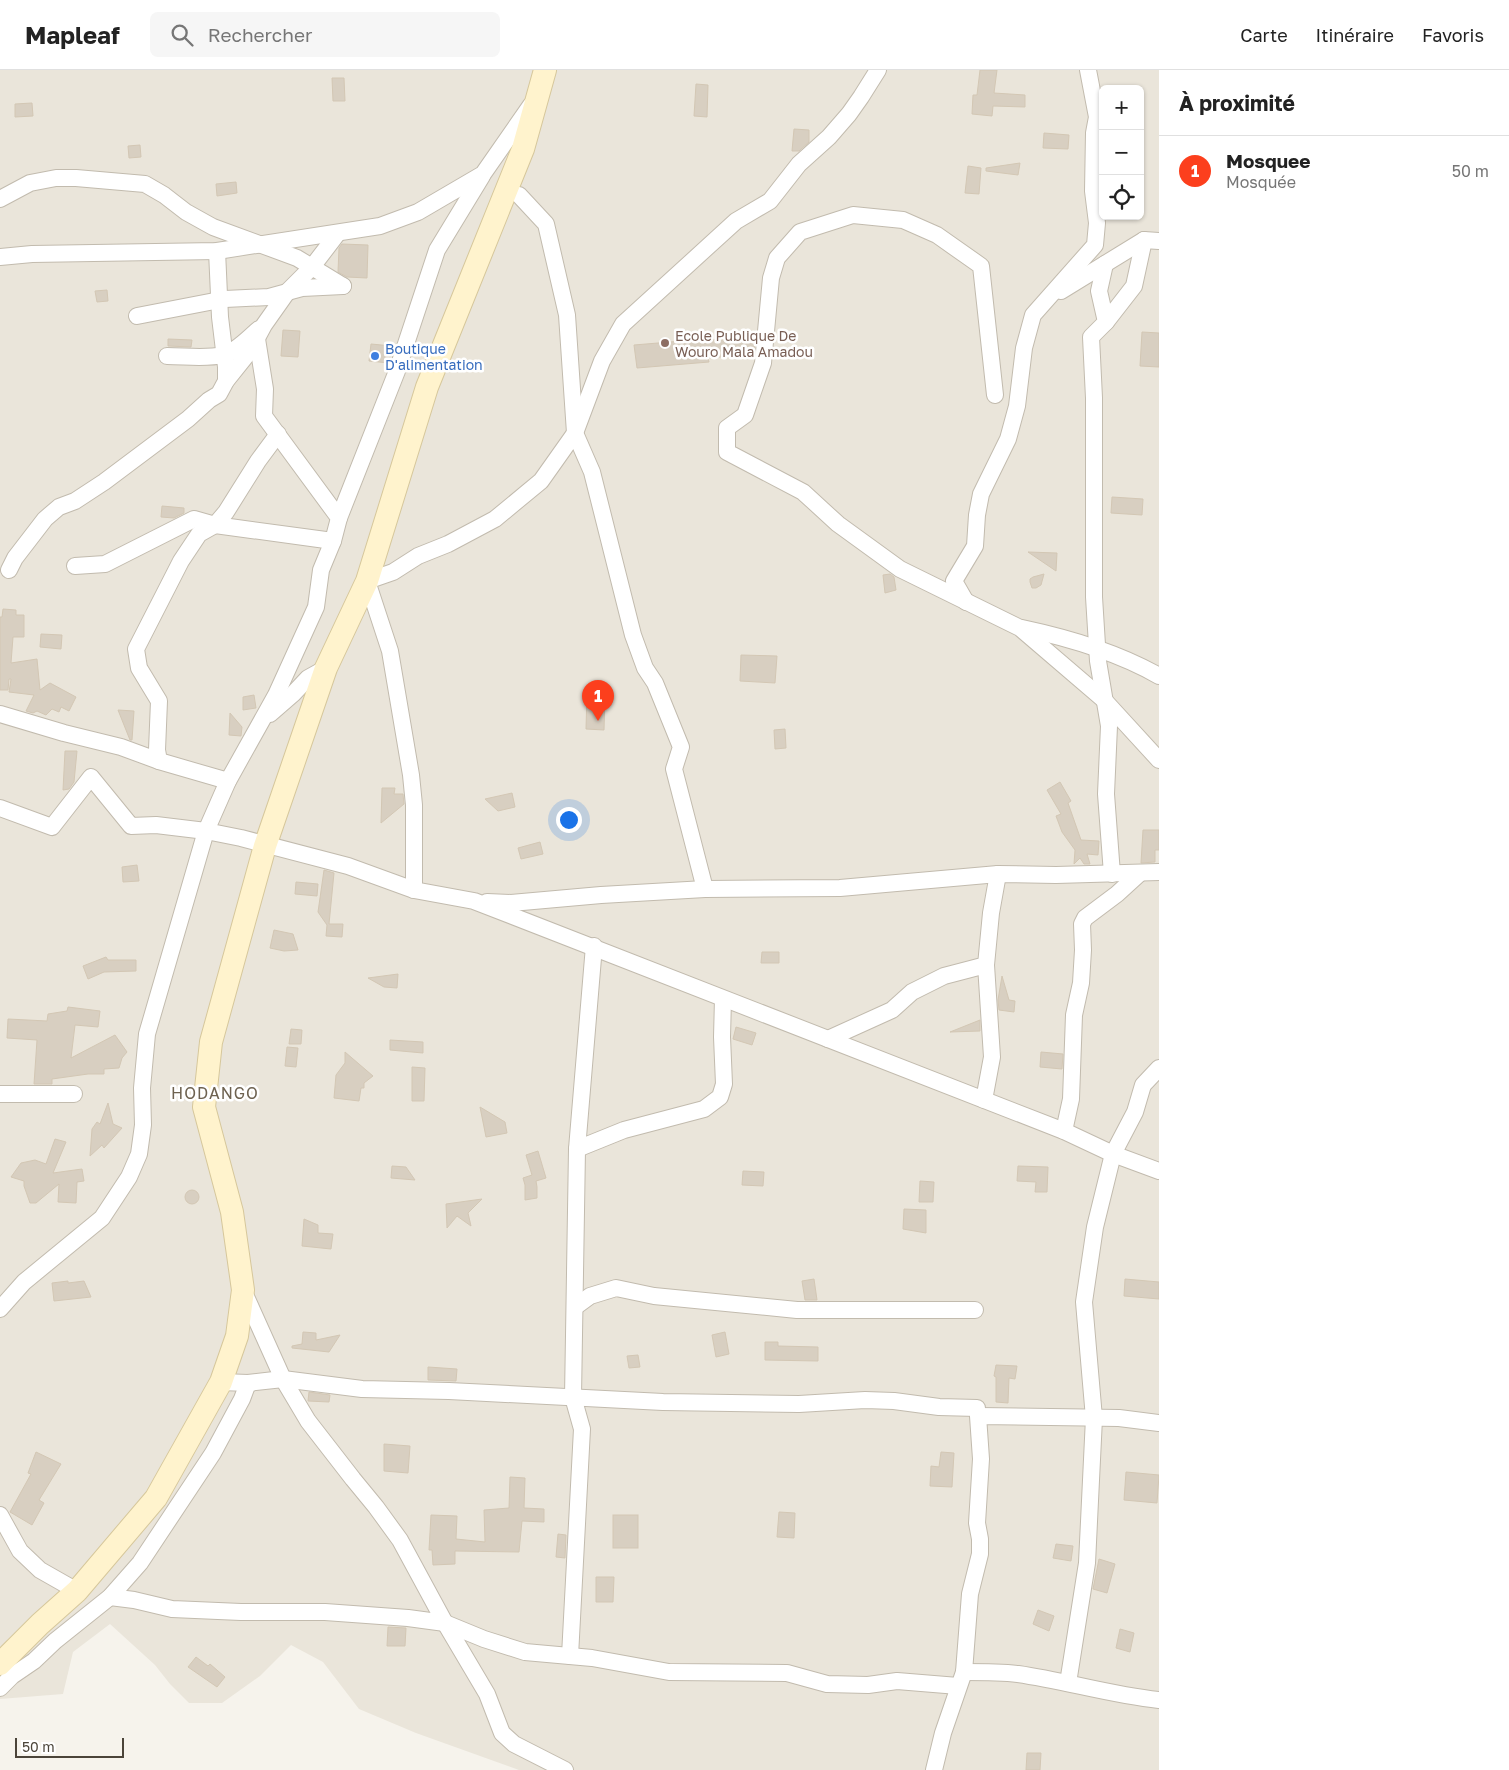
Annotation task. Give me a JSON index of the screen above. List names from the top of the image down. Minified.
{"districts":["HODANGO"],"places":["Ecole Publique De Wouro Mala Amadou","Boutique D'alimentation"],"scale_bar":"50 m","page":{"header":"Mapleaf","search":"Rechercher","nav":["Carte","Itinéraire","Favoris"],"heading":"À proximité","map_buttons":["+","−"],"list":[{"mark":"1","name":"Mosquee","note":"Mosquée","value":"50 m"}],"pins":"1","scale":"50 m"}}
